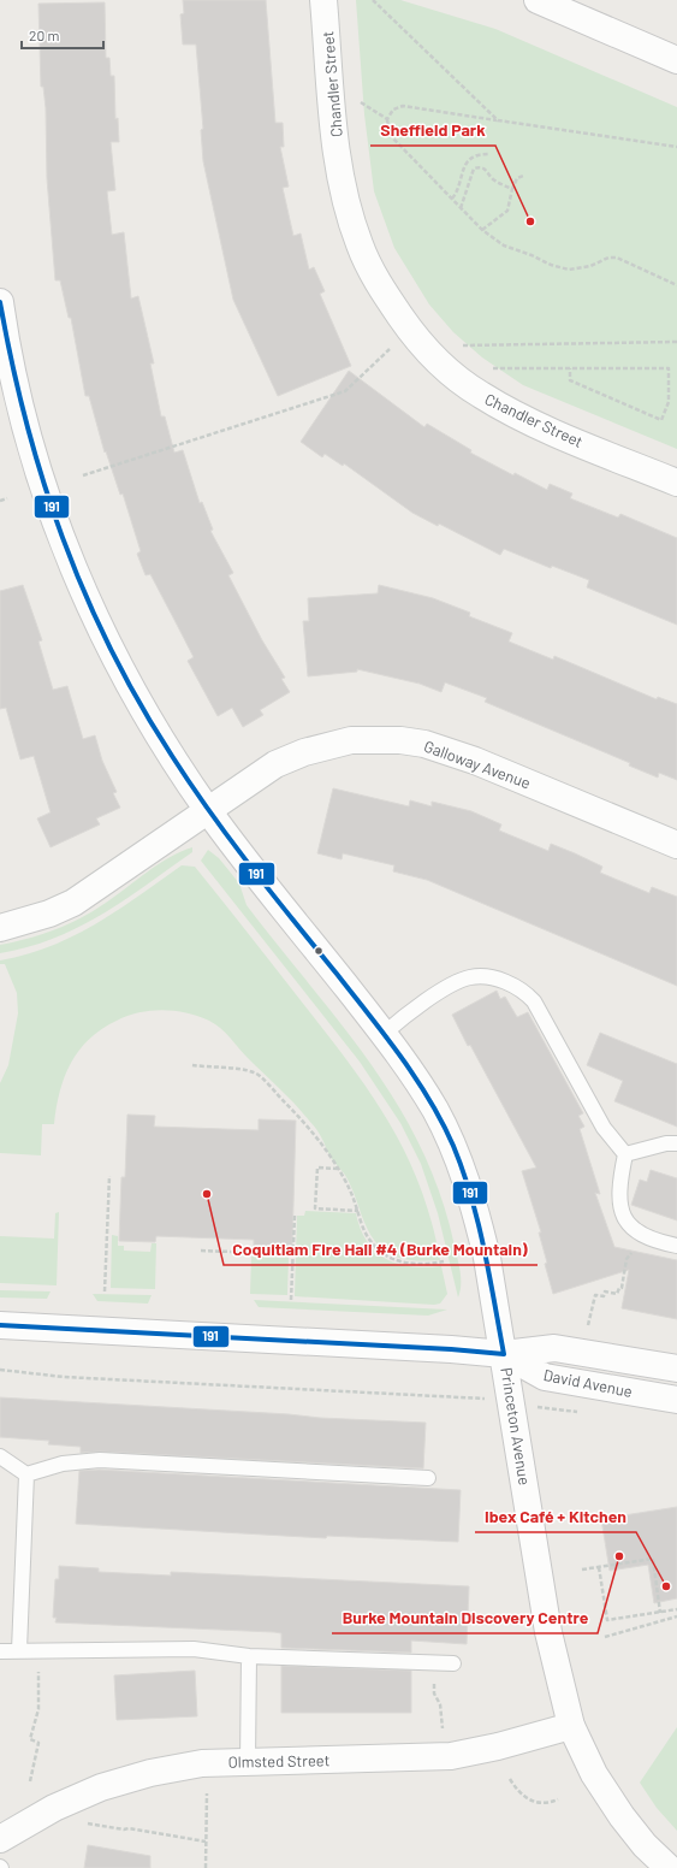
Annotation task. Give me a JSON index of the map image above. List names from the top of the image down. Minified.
{"streets":{"street":["Chandler Street","Galloway Avenue","David Avenue","Princeton Avenue","Olmsted Street"]},"crossings":[["Galloway Avenue","Princeton Avenue"],["David Avenue","Princeton Avenue"],["Princeton Avenue","Olmsted Street"]],"places":["Sheffield Park","Coquitlam Fire Hall #4 (Burke Mountain)","Burke Mountain Discovery Centre","Ibex Café + Kitchen"],"lines":["transit line 191"],"scale_bar":"20 m"}
